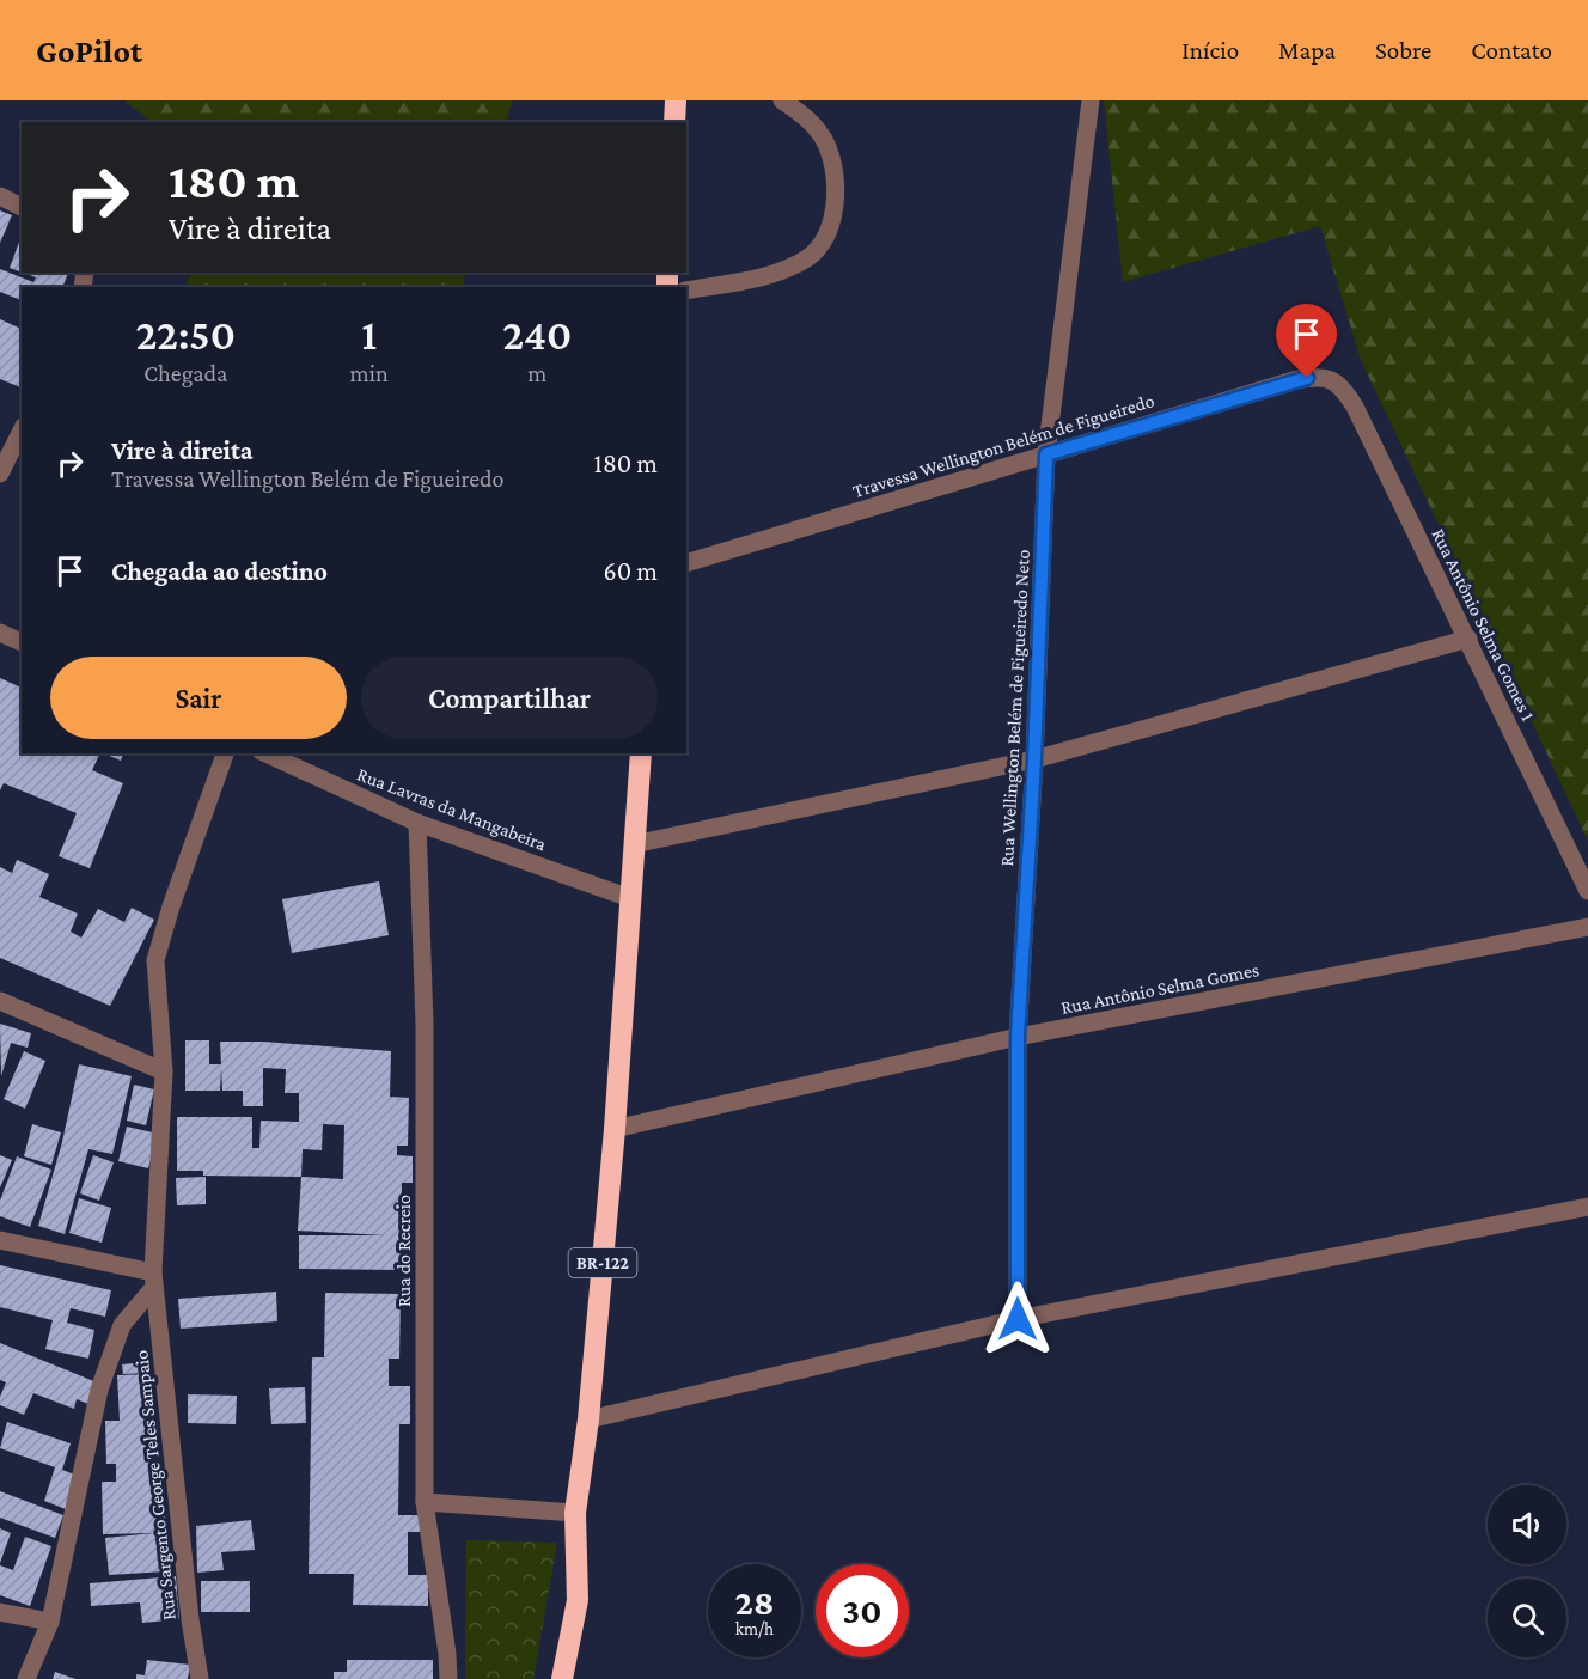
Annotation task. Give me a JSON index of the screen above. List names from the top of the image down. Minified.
{"streets":{"highway":["BR-122"],"street":["Travessa Wellington Belém de Figueiredo","Rua Antônio Selma Gomes 1","Rua Wellington Belém de Figueiredo Neto","Rua Lavras da Mangabeira","Rua Antônio Selma Gomes","Rua do Recreio","Rua Sargento George Teles Sampaio"]},"crossings":[["Travessa Wellington Belém de Figueiredo","Rua Antônio Selma Gomes 1"],["Travessa Wellington Belém de Figueiredo","Rua Wellington Belém de Figueiredo Neto"],["Rua Wellington Belém de Figueiredo Neto","Rua Antônio Selma Gomes"],["Rua Lavras da Mangabeira","Rua do Recreio"],["Rua Lavras da Mangabeira","BR-122"],["Rua Antônio Selma Gomes","BR-122"]],"page":{"header":"GoPilot","nav":["Início","Mapa","Sobre","Contato"],"turn":["180 m","Vire à direita"],"eta":["22:50","Chegada","1","min","240","m"],"list":[{"name":"Vire à direita","note":"Travessa Wellington Belém de Figueiredo","value":"180 m"},{"name":"Chegada ao destino","value":"60 m"}],"buttons":["Sair","Compartilhar"],"speed":"28 km/h","limit":"30"}}
